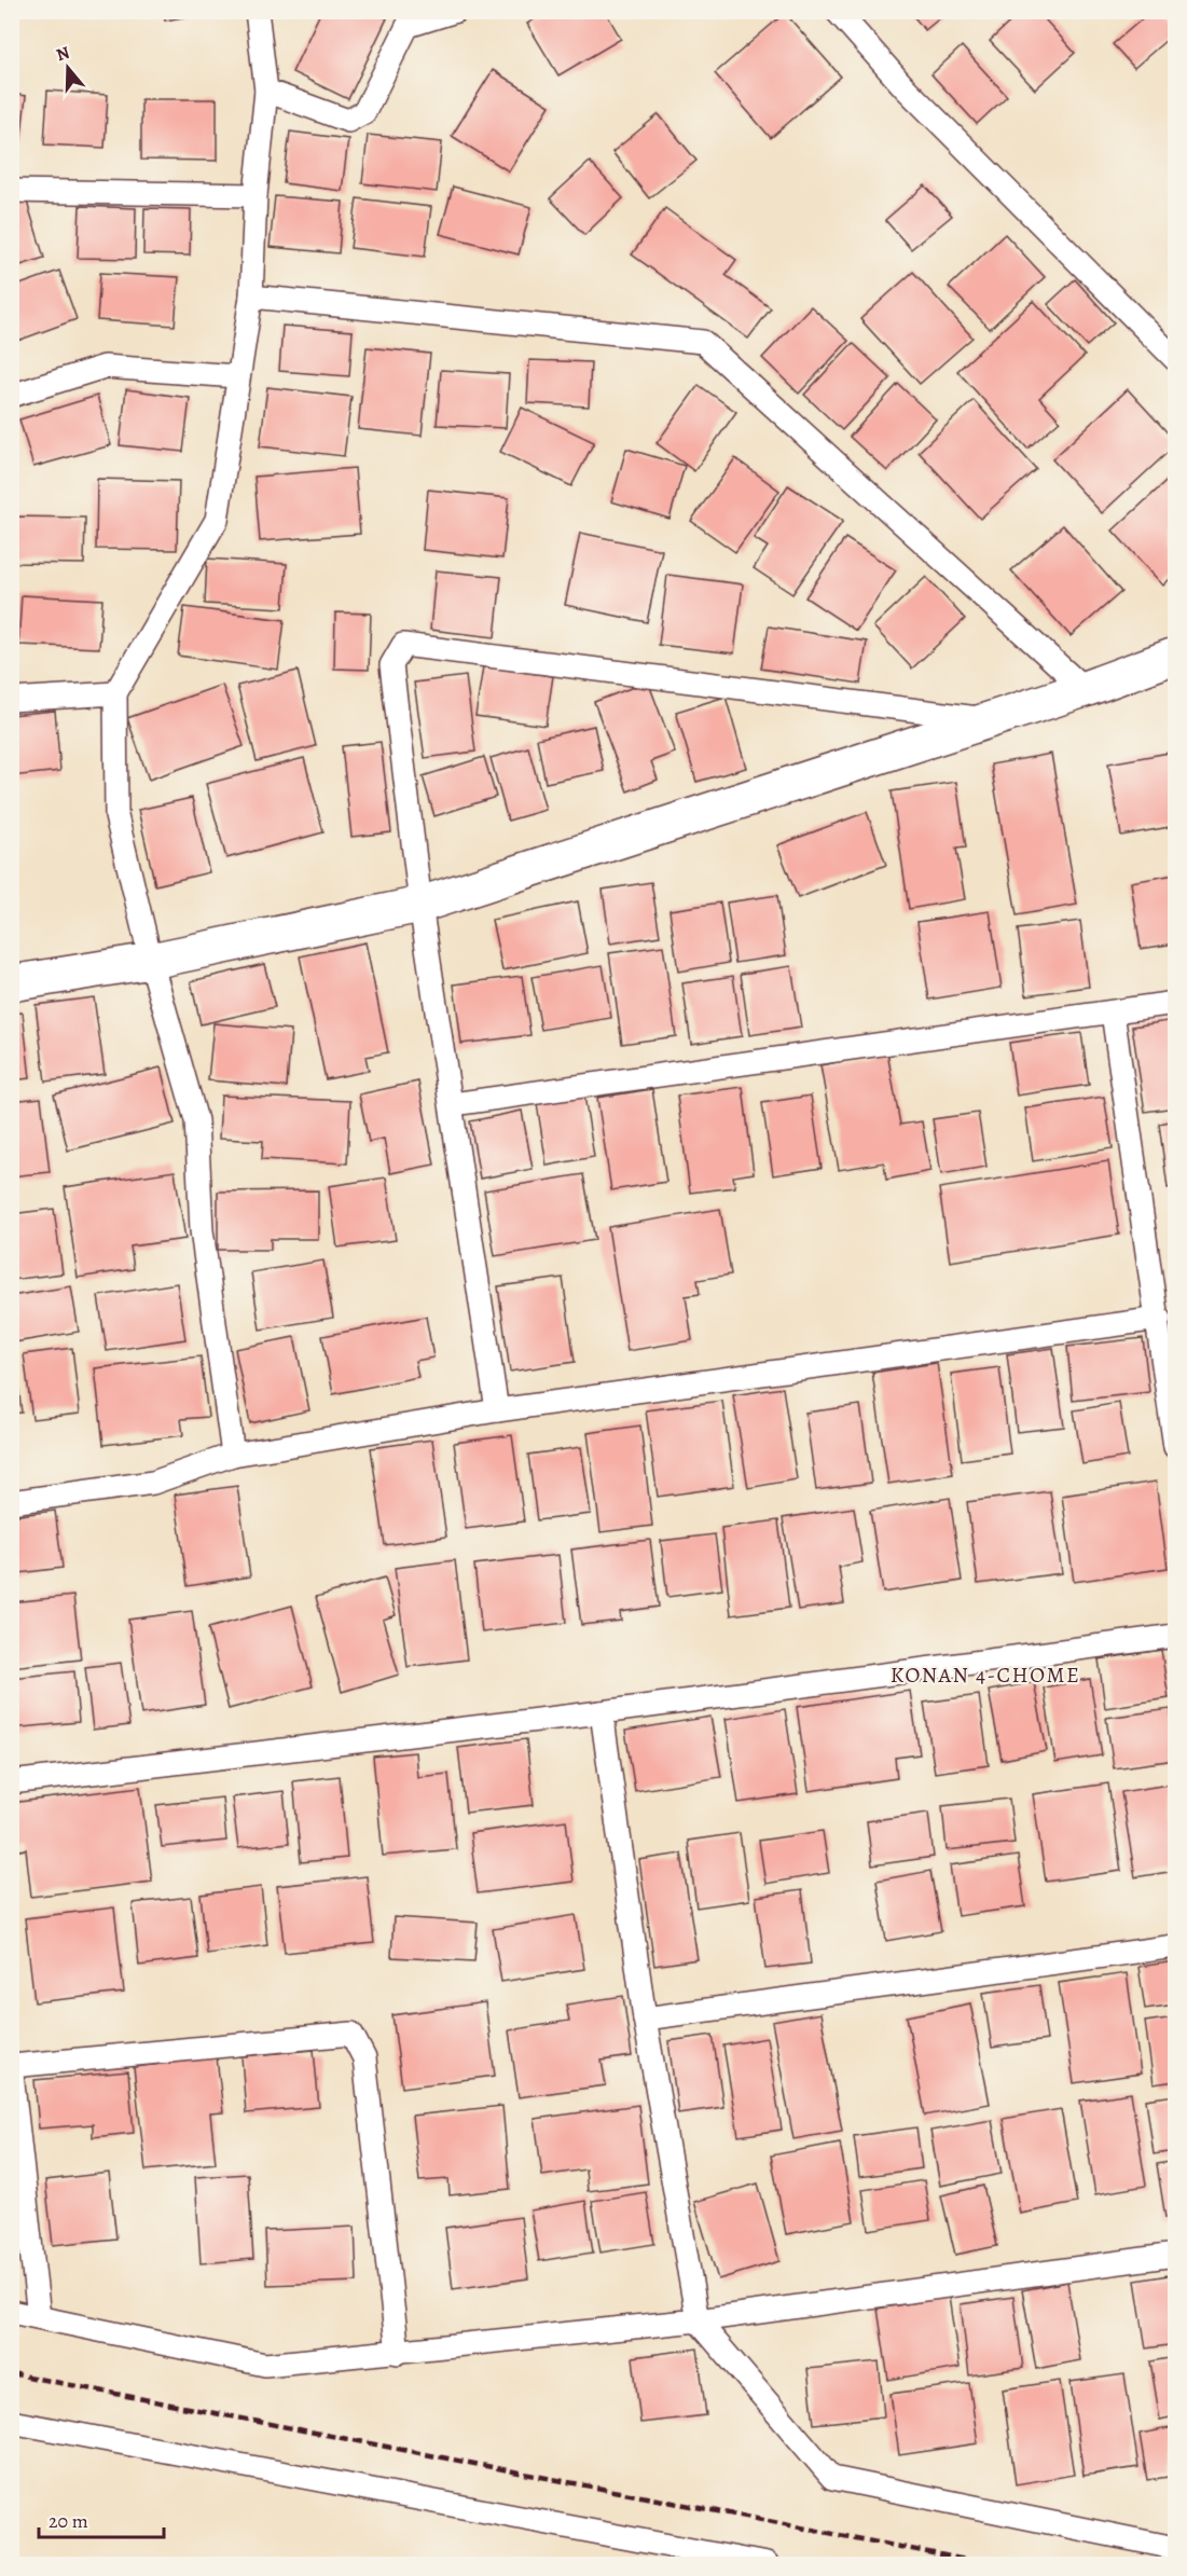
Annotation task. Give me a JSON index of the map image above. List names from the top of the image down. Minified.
{"districts":["KONAN 4-CHOME"],"scale_bar":"20 m","north":"top"}
